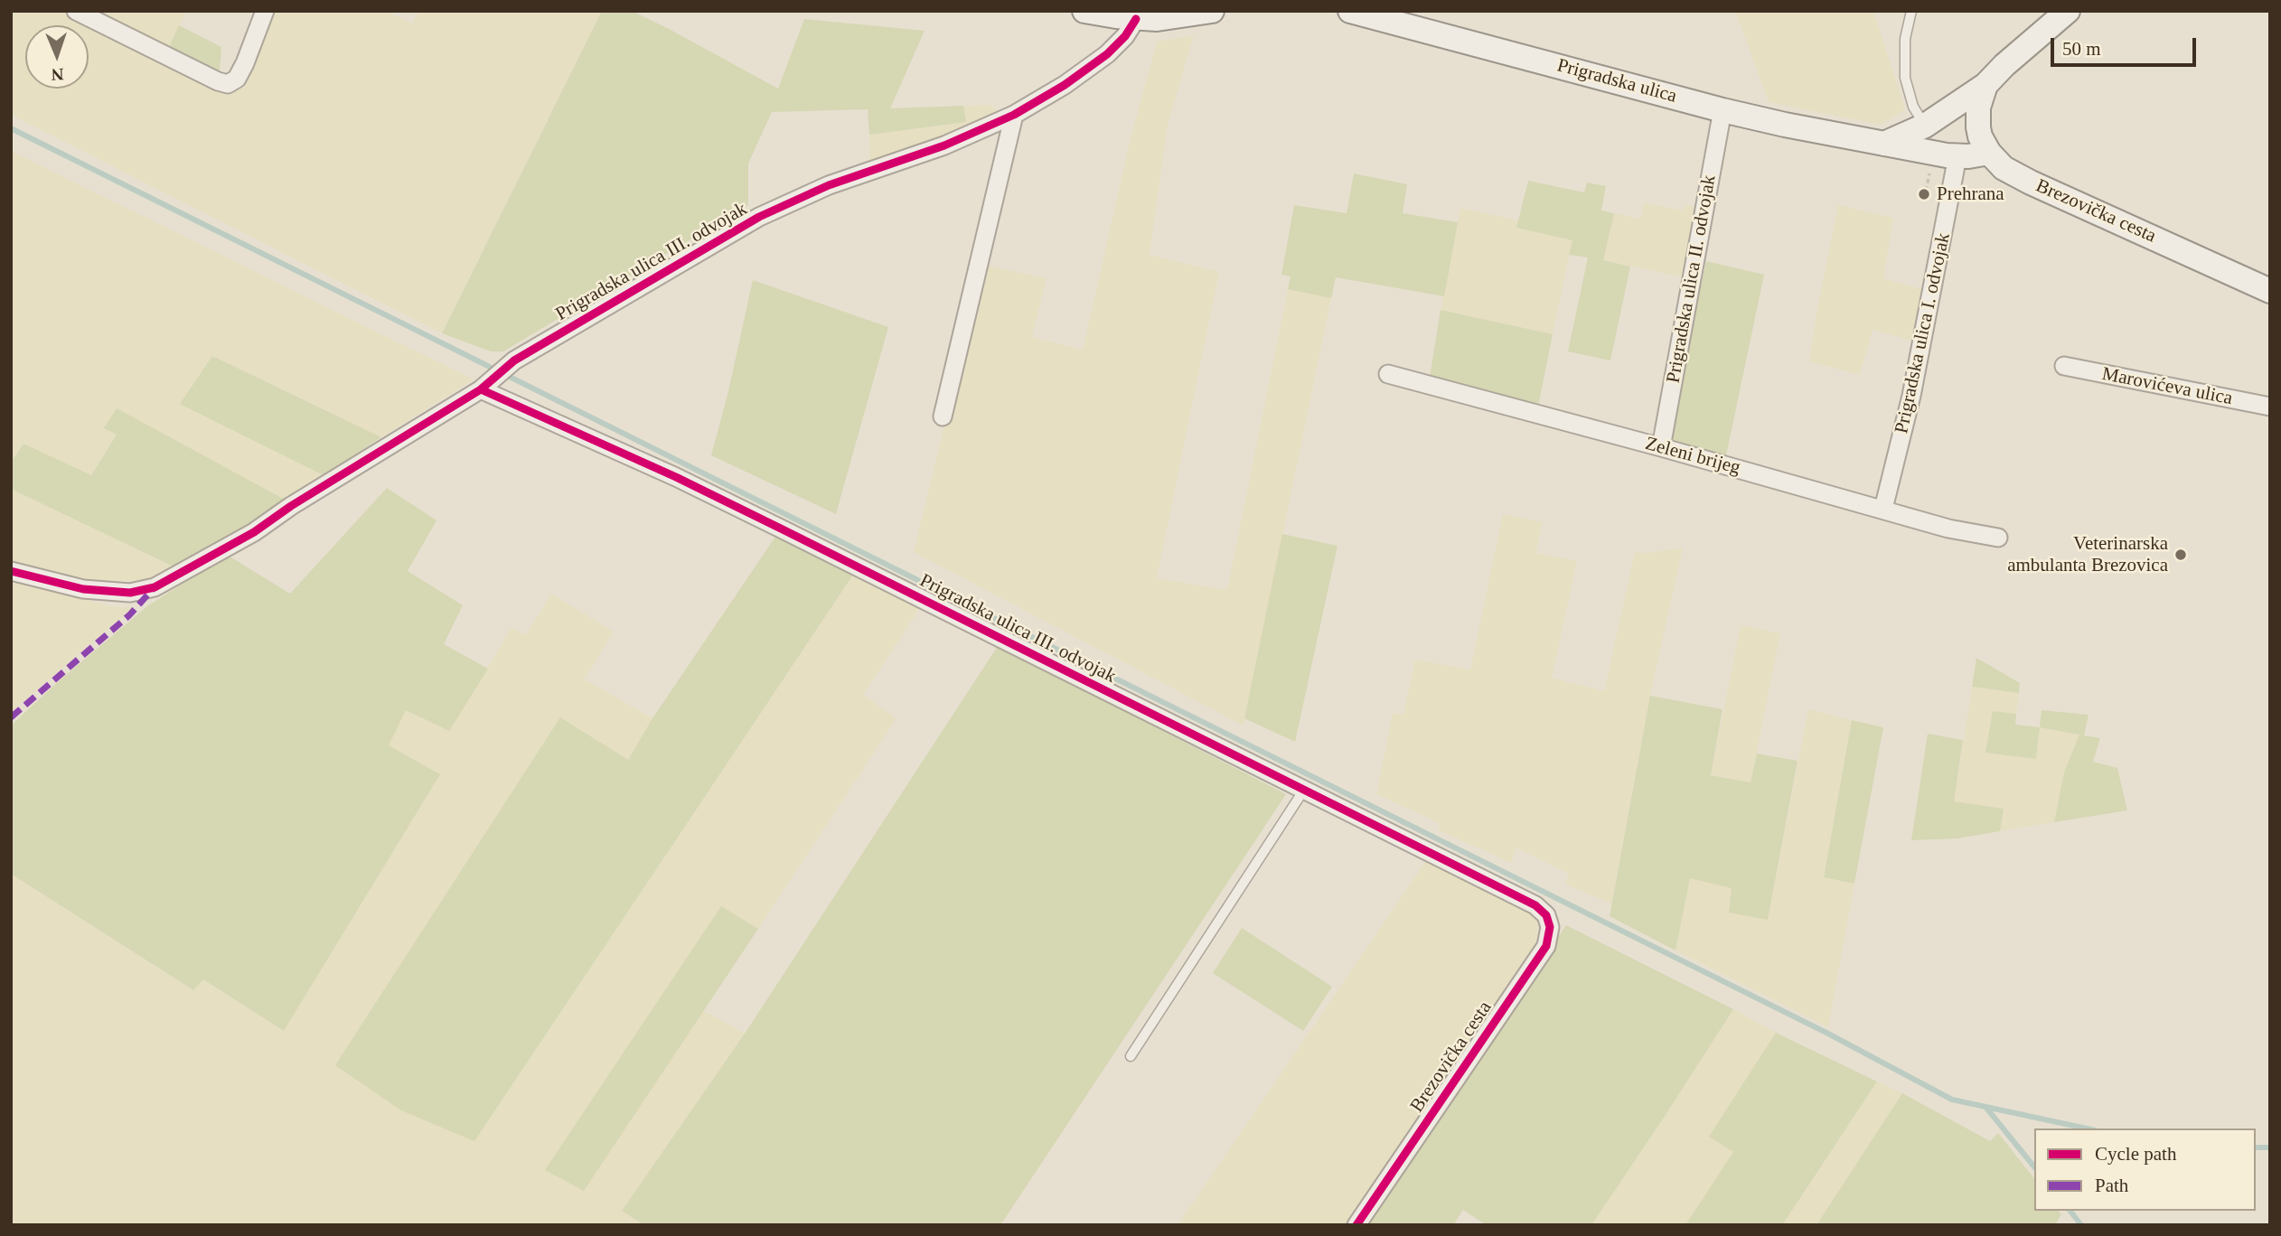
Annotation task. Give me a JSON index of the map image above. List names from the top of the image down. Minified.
{"streets":{"main road":["Prigradska ulica","Brezovička cesta"],"street":["Prigradska ulica III. odvojak","Prigradska ulica II. odvojak","Prigradska ulica I. odvojak","Marovićeva ulica","Zeleni brijeg"]},"crossings":[["Prigradska ulica","Brezovička cesta"],["Prigradska ulica","Prigradska ulica II. odvojak"],["Prigradska ulica","Prigradska ulica I. odvojak"],["Brezovička cesta","Prigradska ulica III. odvojak"],["Prigradska ulica II. odvojak","Zeleni brijeg"],["Prigradska ulica I. odvojak","Zeleni brijeg"]],"places":["Prehrana","Veterinarska ambulanta Brezovica"],"legend":["Cycle path","Path"],"scale_bar":"50 m","north":"bottom"}
